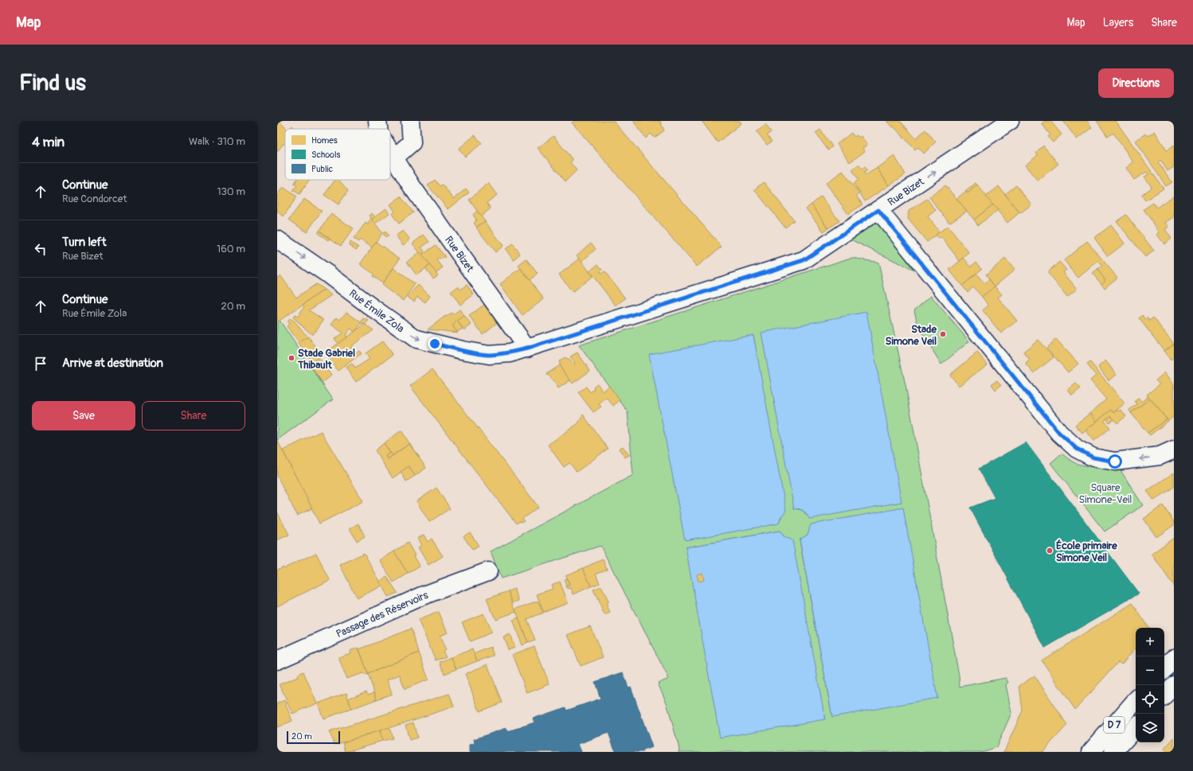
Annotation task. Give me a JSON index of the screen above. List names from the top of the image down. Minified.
{"streets":{"street":["Rue Bizet","Rue Émile Zola","Passage des Réservoirs","D 7"]},"crossings":[["Rue Bizet","Rue Émile Zola"]],"one_way":["Rue Émile Zola"],"parks":["Square Simone-Veil"],"places":["Stade Simone Veil","Stade Gabriel Thibault","École primaire Simone Veil"],"legend":["Homes","Schools","Public"],"scale_bar":"20 m","page":{"header":"Map","nav":["Map","Layers","Share"],"buttons":["Directions",["Save","Share"]],"title":"Find us","heading":["4 min","Walk · 310 m"],"list":[["Continue","Rue Condorcet","130 m"],["Turn left","Rue Bizet","160 m"],["Continue","Rue Émile Zola","20 m"],"Arrive at destination"],"map_buttons":["+","−"],"scale":"20 m"}}
